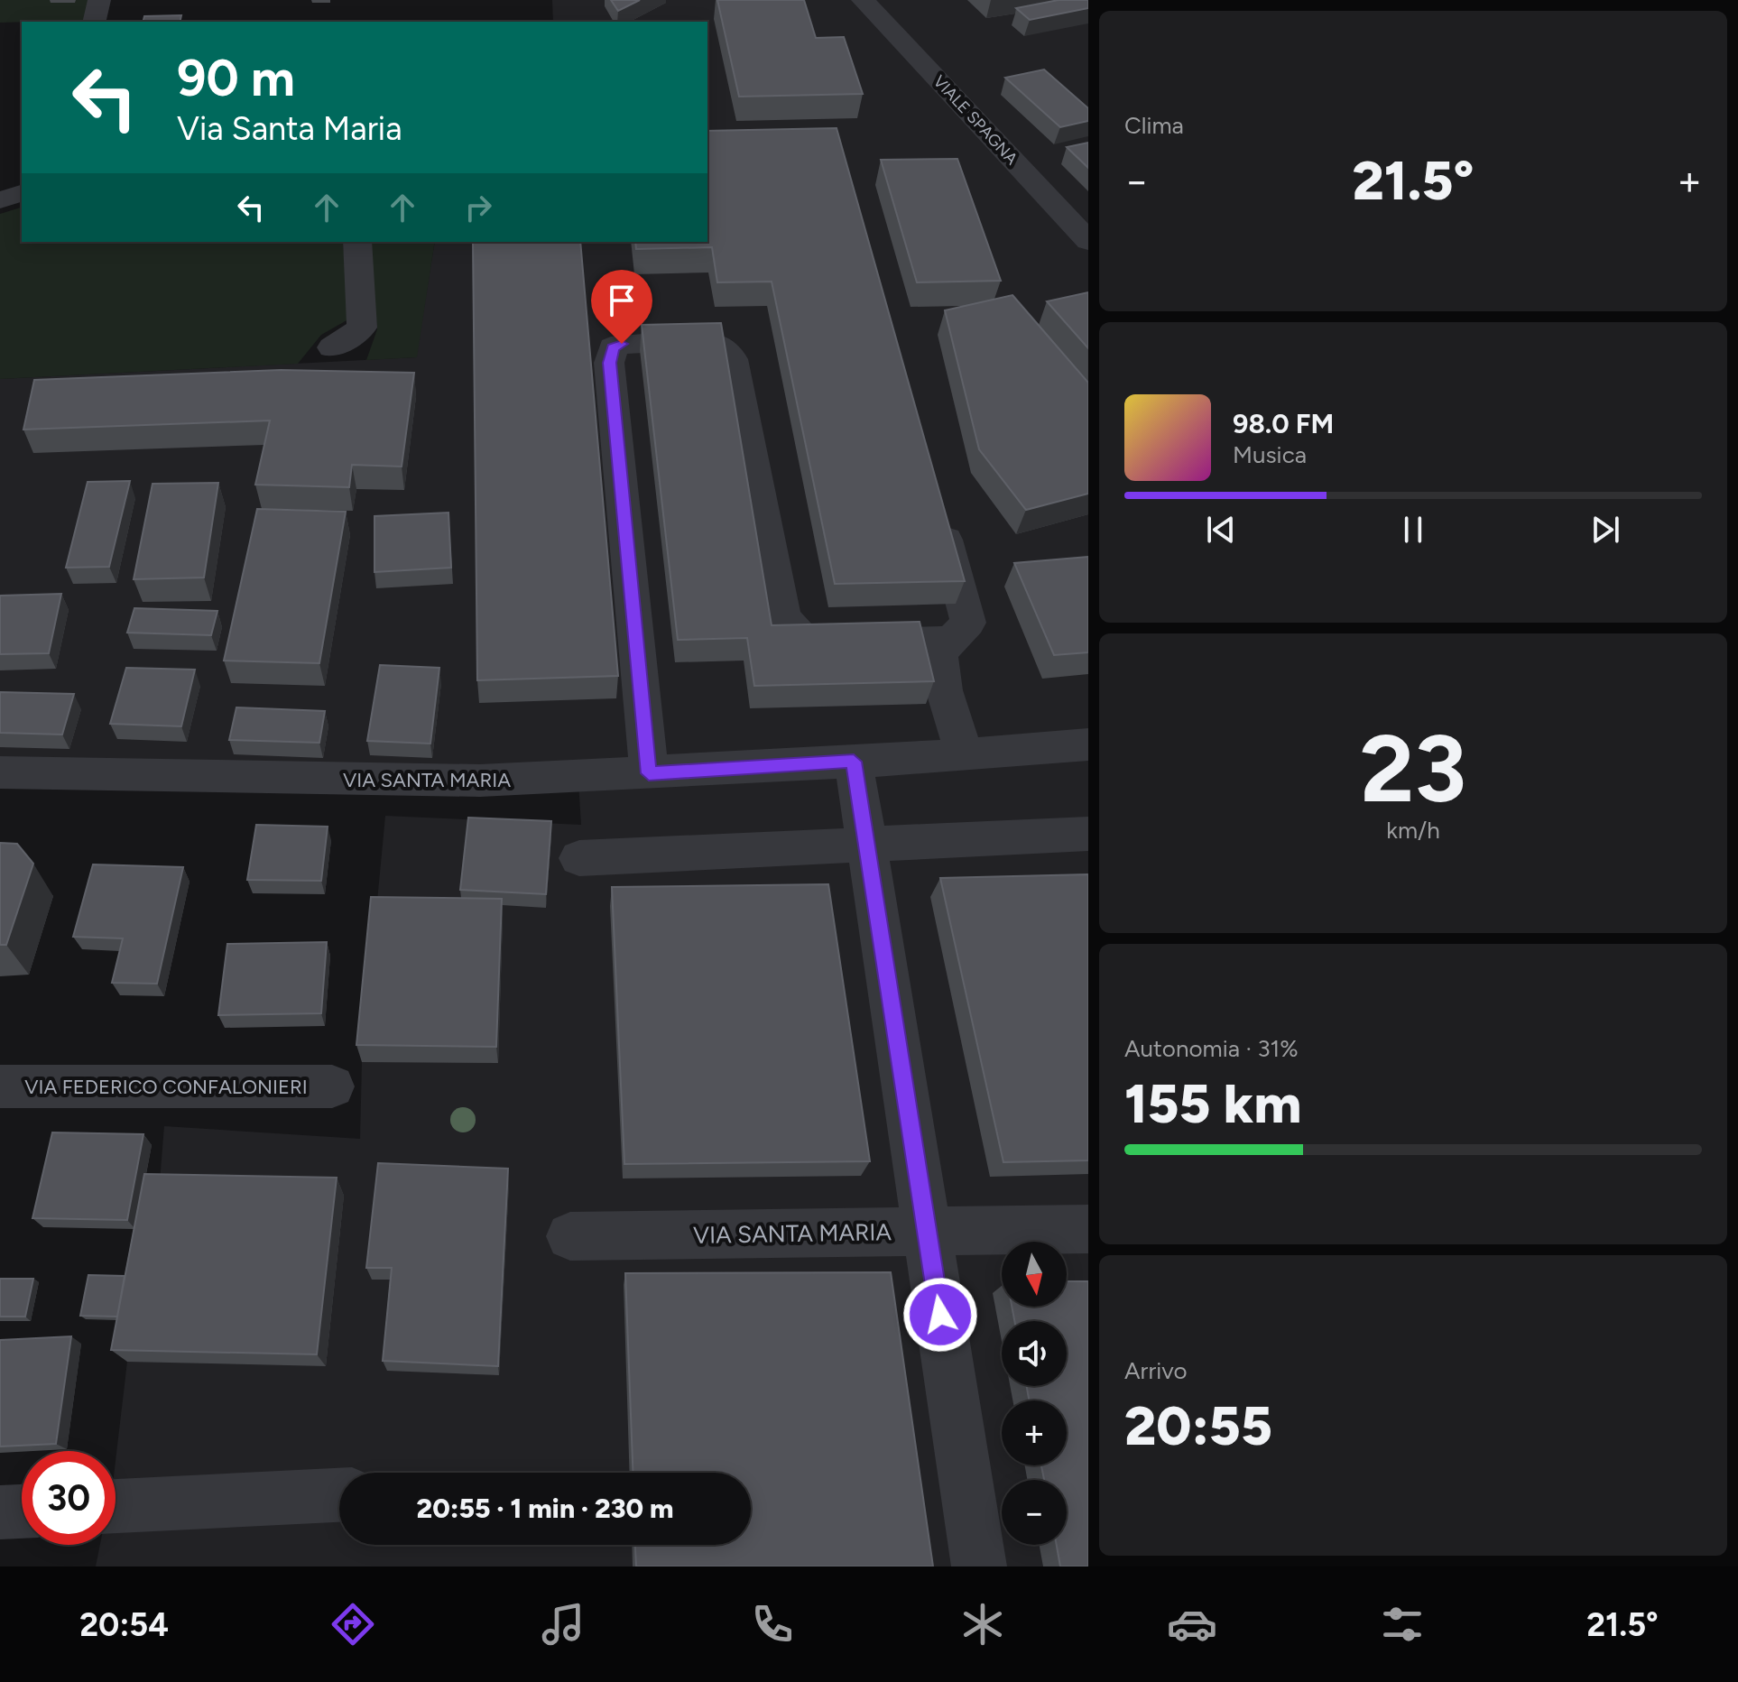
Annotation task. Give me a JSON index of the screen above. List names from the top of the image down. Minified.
{"streets":{"street":["VIALE SPAGNA","VIA SANTA MARIA","VIA FEDERICO CONFALONIERI"]},"north":"bottom","page":{"tile":["Clima",["23","km/h"],["Autonomia · 31%","155 km"],["Arrivo","20:55"]],"turn":["90 m","Via Santa Maria"],"heat":["−","21.5°","+"],"song":["98.0 FM","Musica"],"map_buttons":["+","−"],"limit":"30","trip":"20:55 · 1 min · 230 m","tabs":["20:54","21.5°"]}}
